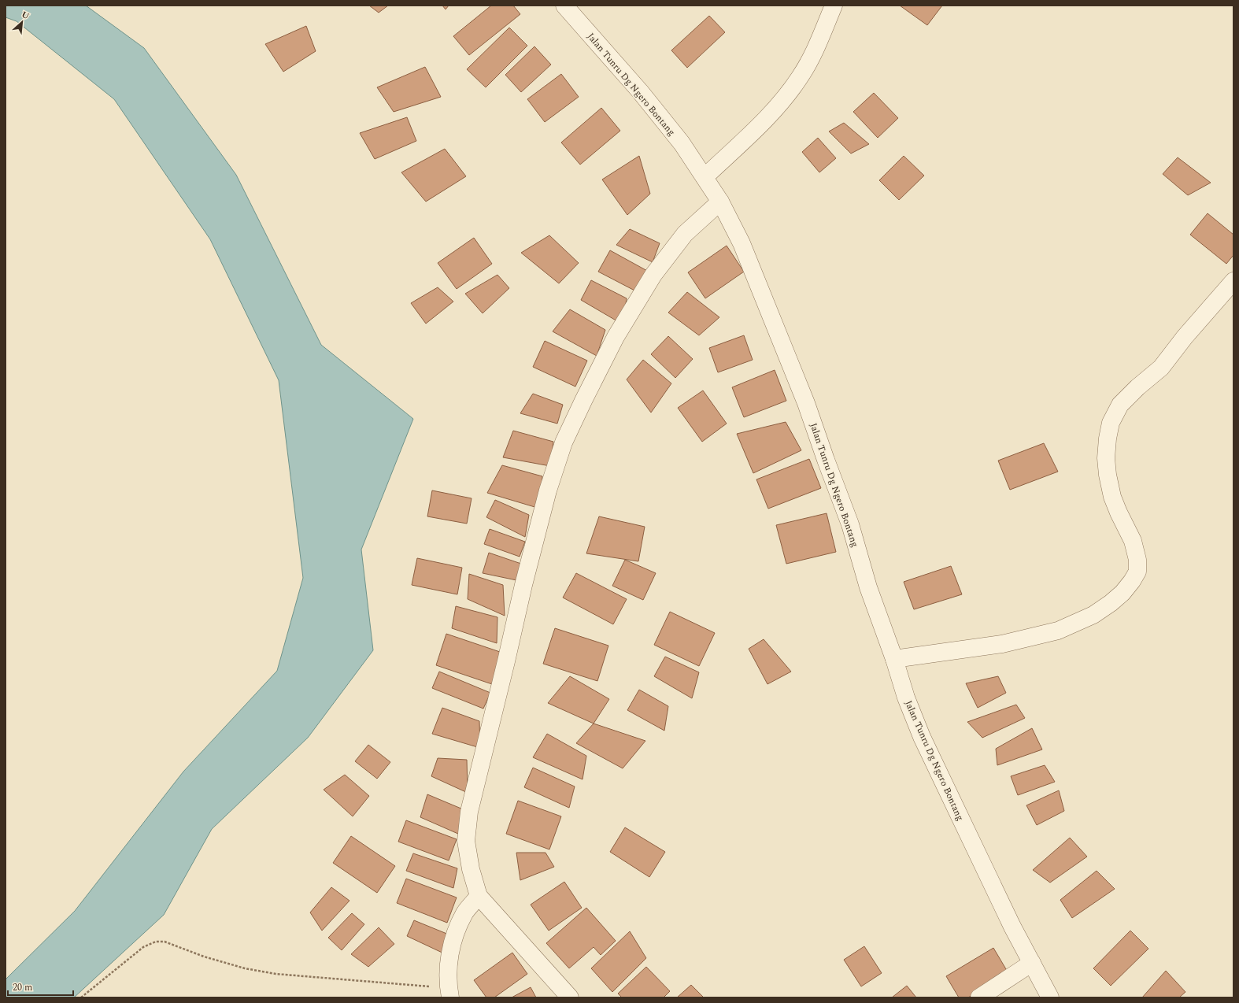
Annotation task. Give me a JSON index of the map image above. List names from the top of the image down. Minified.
{"streets":{"street":["Jalan Tunru Dg Ngero Bontang"]},"scale_bar":"20 m","north":"top right"}
